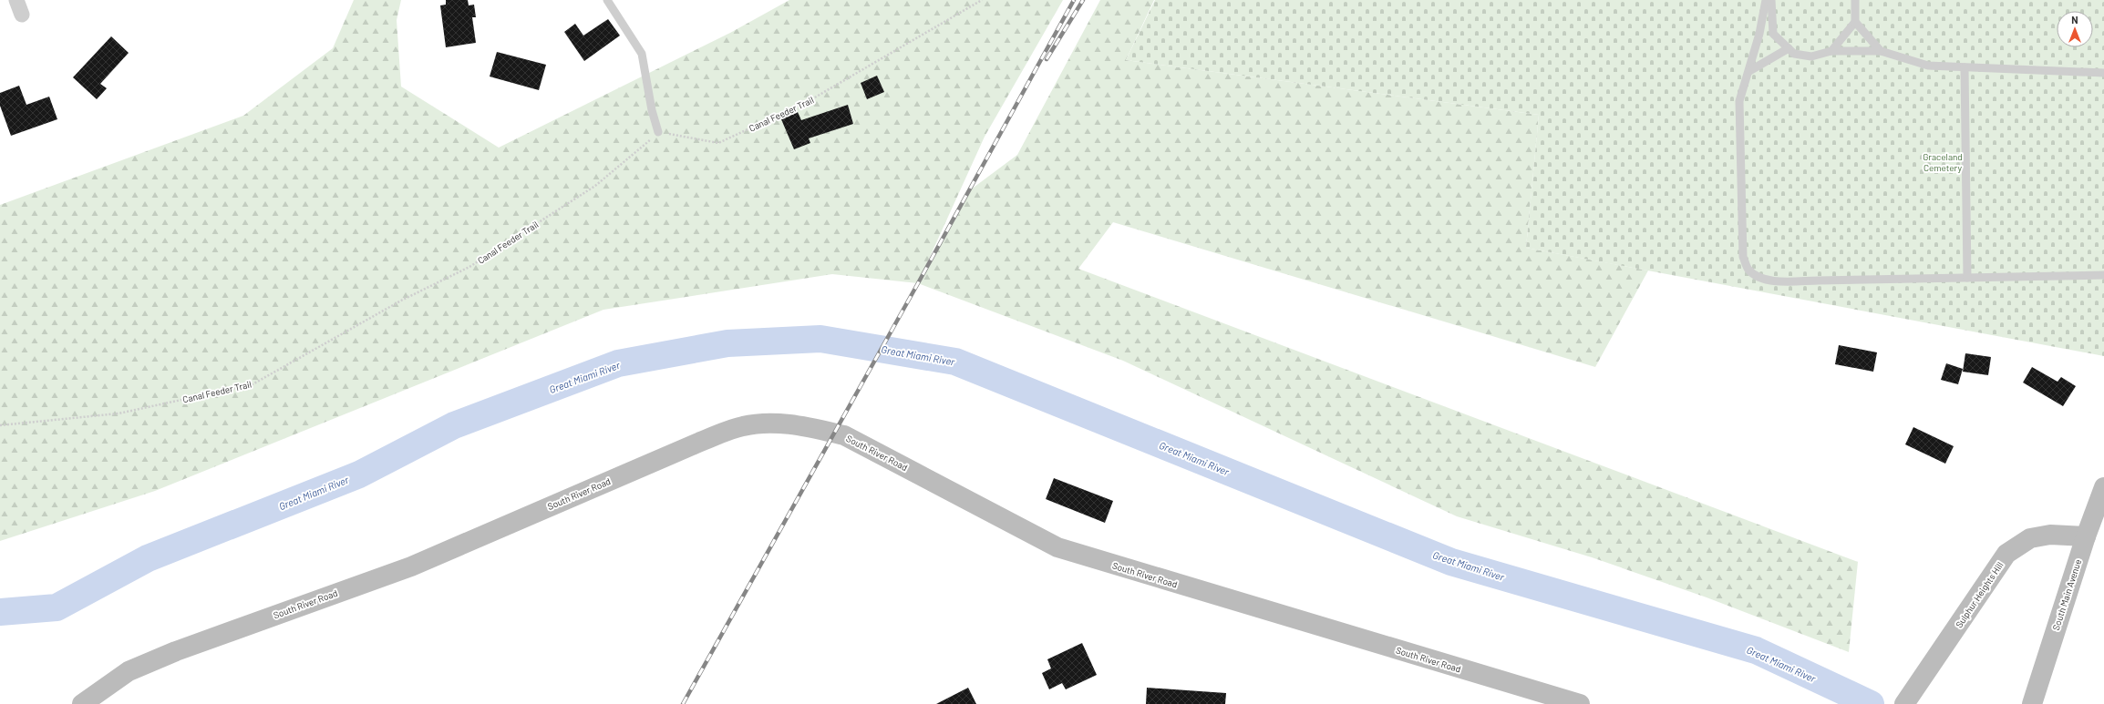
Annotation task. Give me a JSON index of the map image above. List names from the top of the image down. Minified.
{"streets":{"street":["South River Road","Sulphur Heights Hill","South Main Avenue"],"path":["Canal Feeder Trail"]},"crossings":[["Sulphur Heights Hill","South Main Avenue"]],"water":["Great Miami River"],"parks":["Graceland Cemetery"],"north":"top"}
